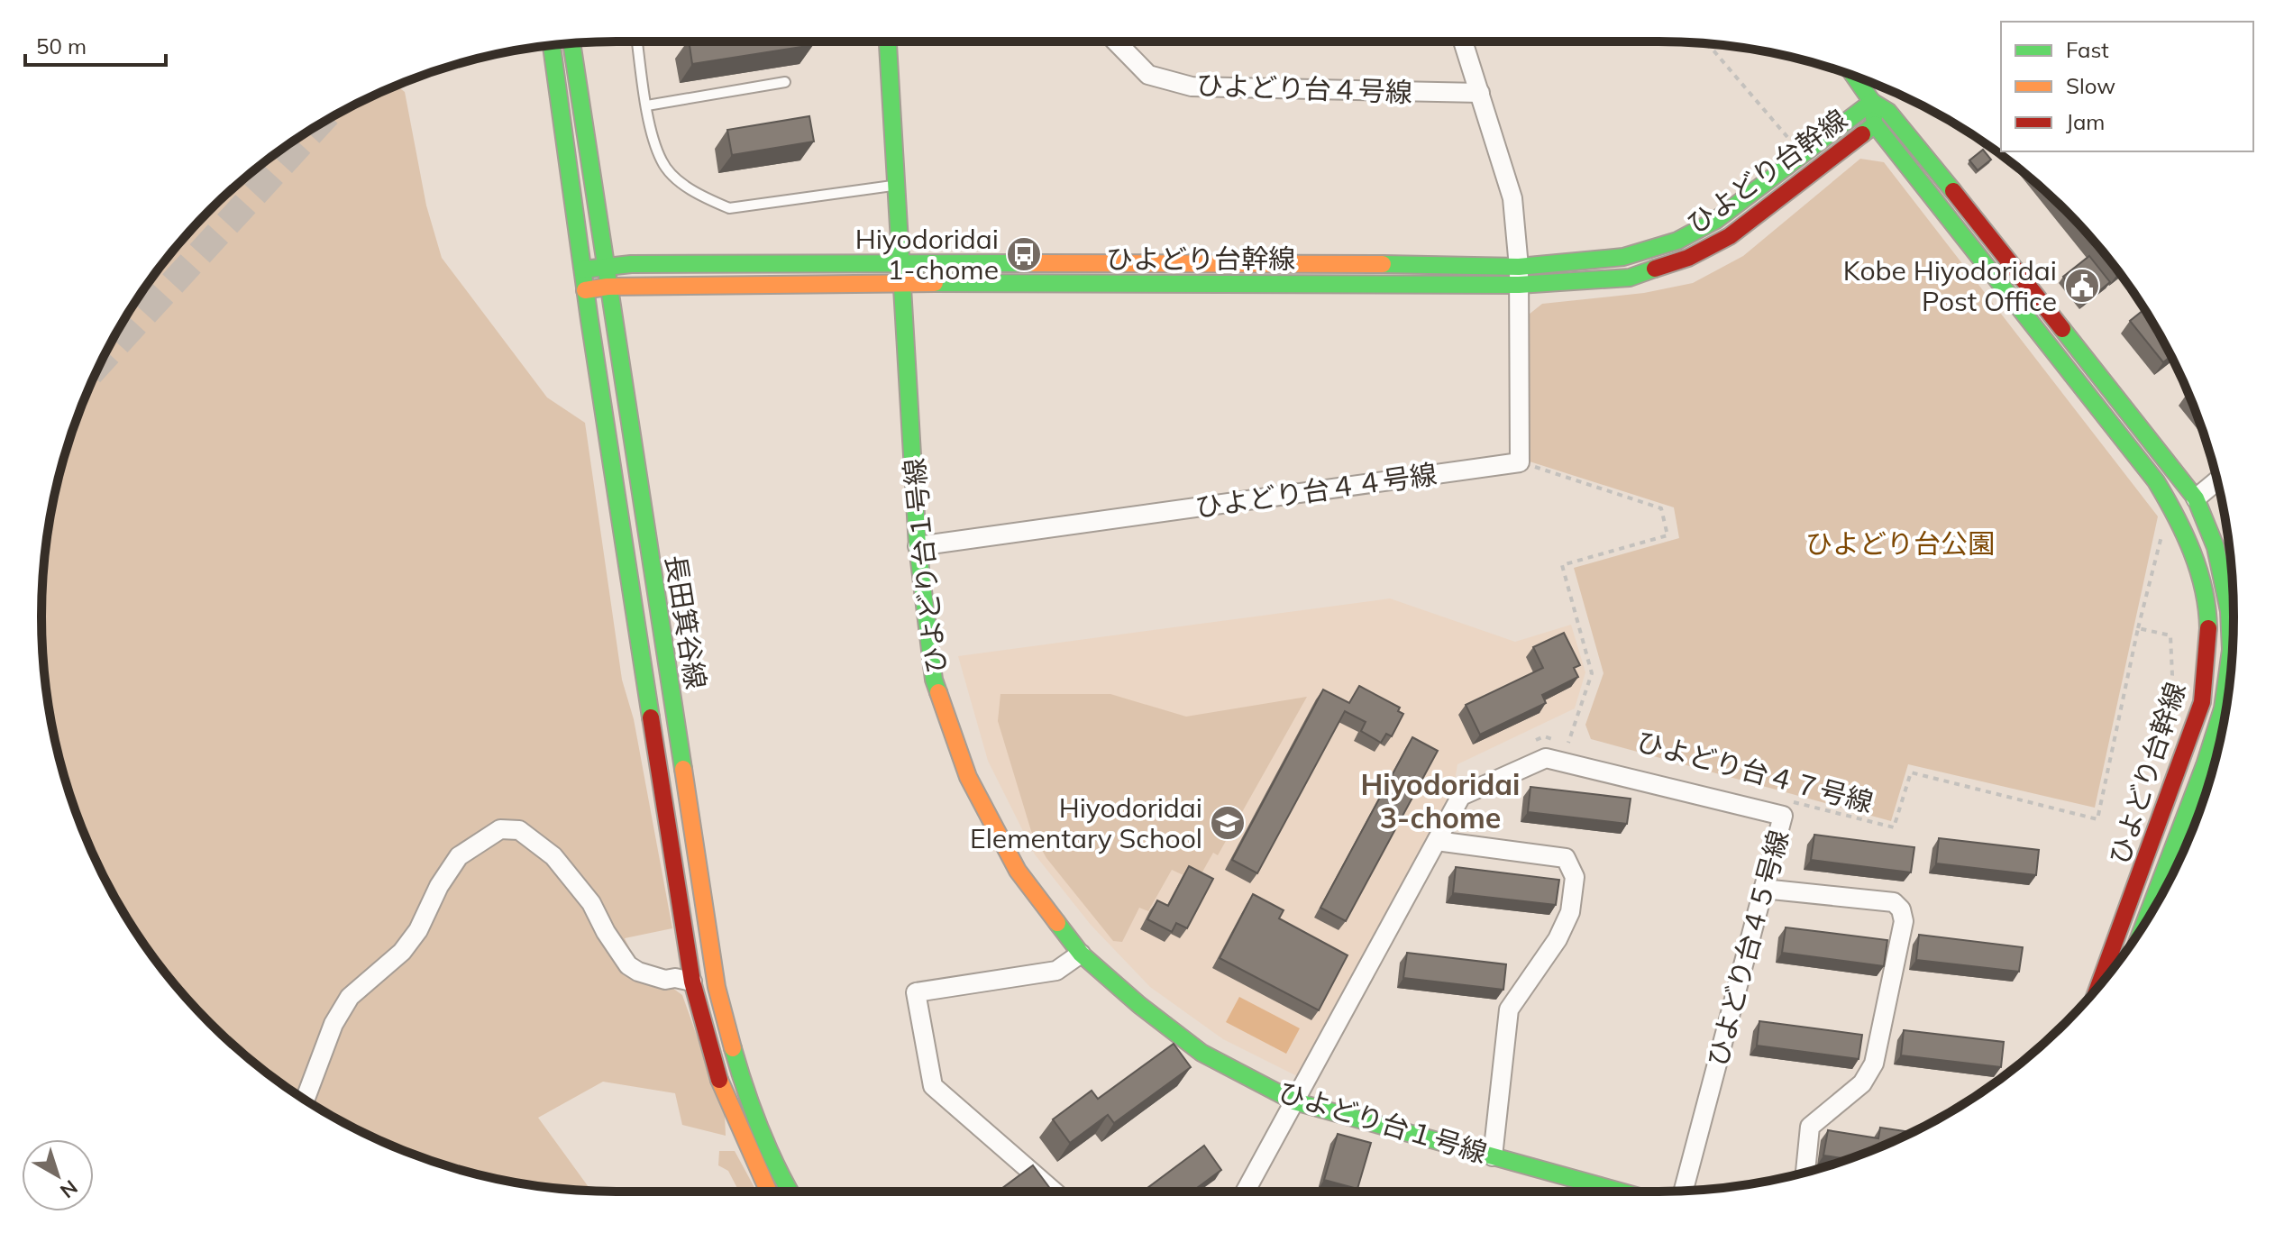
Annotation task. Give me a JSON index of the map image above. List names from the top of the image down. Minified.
{"streets":{"street":["ひよどり台４号線","ひよどり台幹線","ひよどり台４４号線","ひよどり台１号線","長田箕谷線","ひよどり台４５号線"],"path":["ひよどり台４７号線"]},"crossings":[["ひよどり台幹線","ひよどり台１号線"],["ひよどり台幹線","長田箕谷線"],["ひよどり台４４号線","ひよどり台１号線"],["ひよどり台１号線","ひよどり台４５号線"]],"districts":["Hiyodoridai 3-chome"],"parks":["ひよどり台公園"],"places":{"bus stop":["Hiyodoridai 1-chome"],"public building":["Kobe Hiyodoridai Post Office"],"school or university":["Hiyodoridai Elementary School"]},"legend":["Fast","Slow","Jam"],"scale_bar":"50 m","north":"bottom right"}
